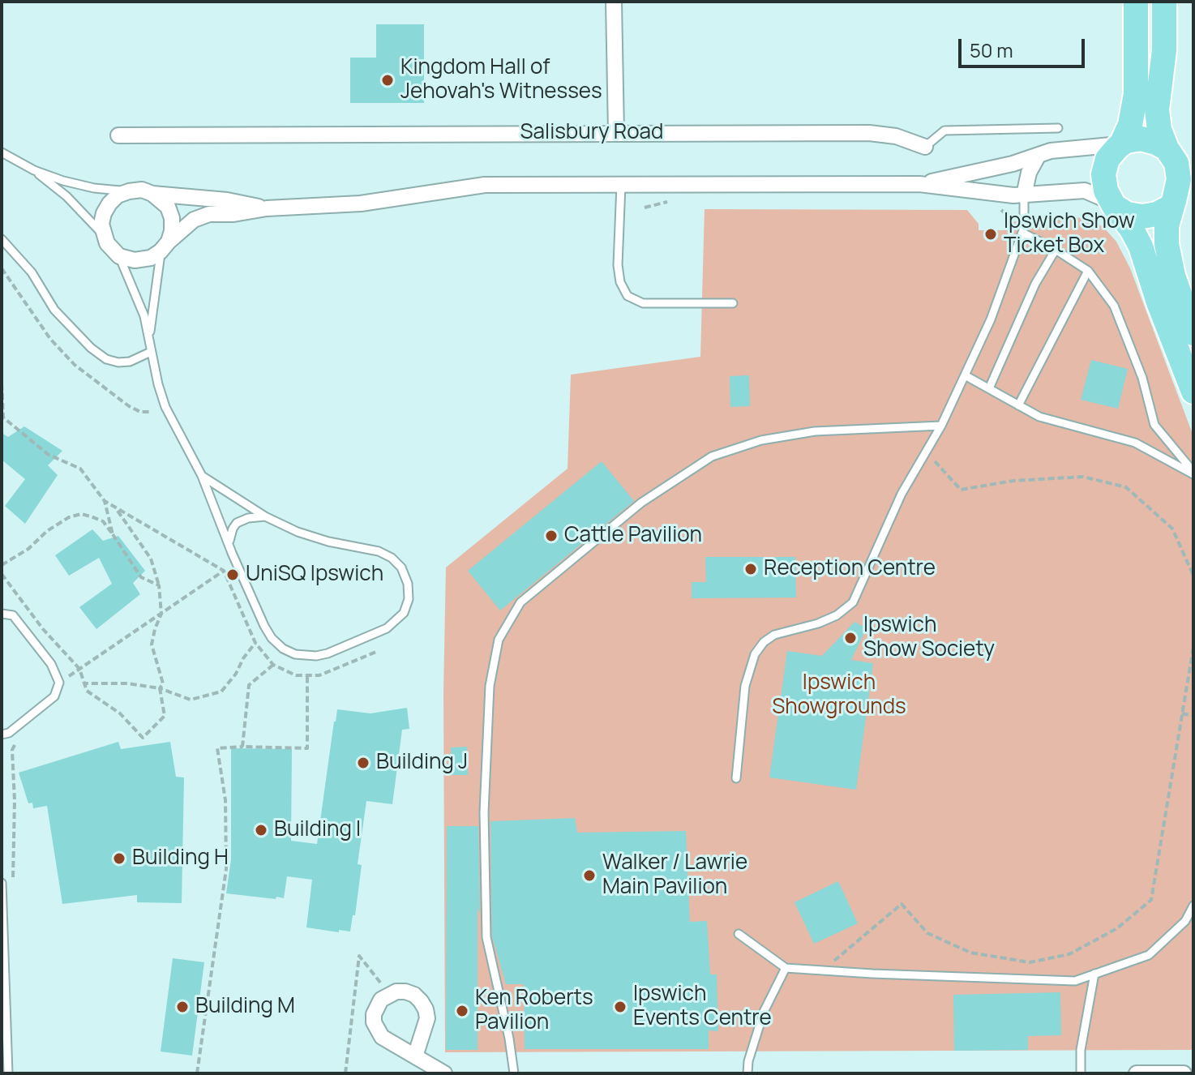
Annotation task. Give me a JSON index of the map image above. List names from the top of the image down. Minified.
{"streets":{"street":["Salisbury Road"]},"parks":["Ipswich Showgrounds"],"places":["Kingdom Hall of Jehovah's Witnesses","Ipswich Show Ticket Box","Cattle Pavilion","Reception Centre","UniSQ Ipswich","Ipswich Show Society","Building J","Building I","Building H","Walker / Lawrie Main Pavilion","Building M","Ipswich Events Centre","Ken Roberts Pavilion"],"scale_bar":"50 m"}
